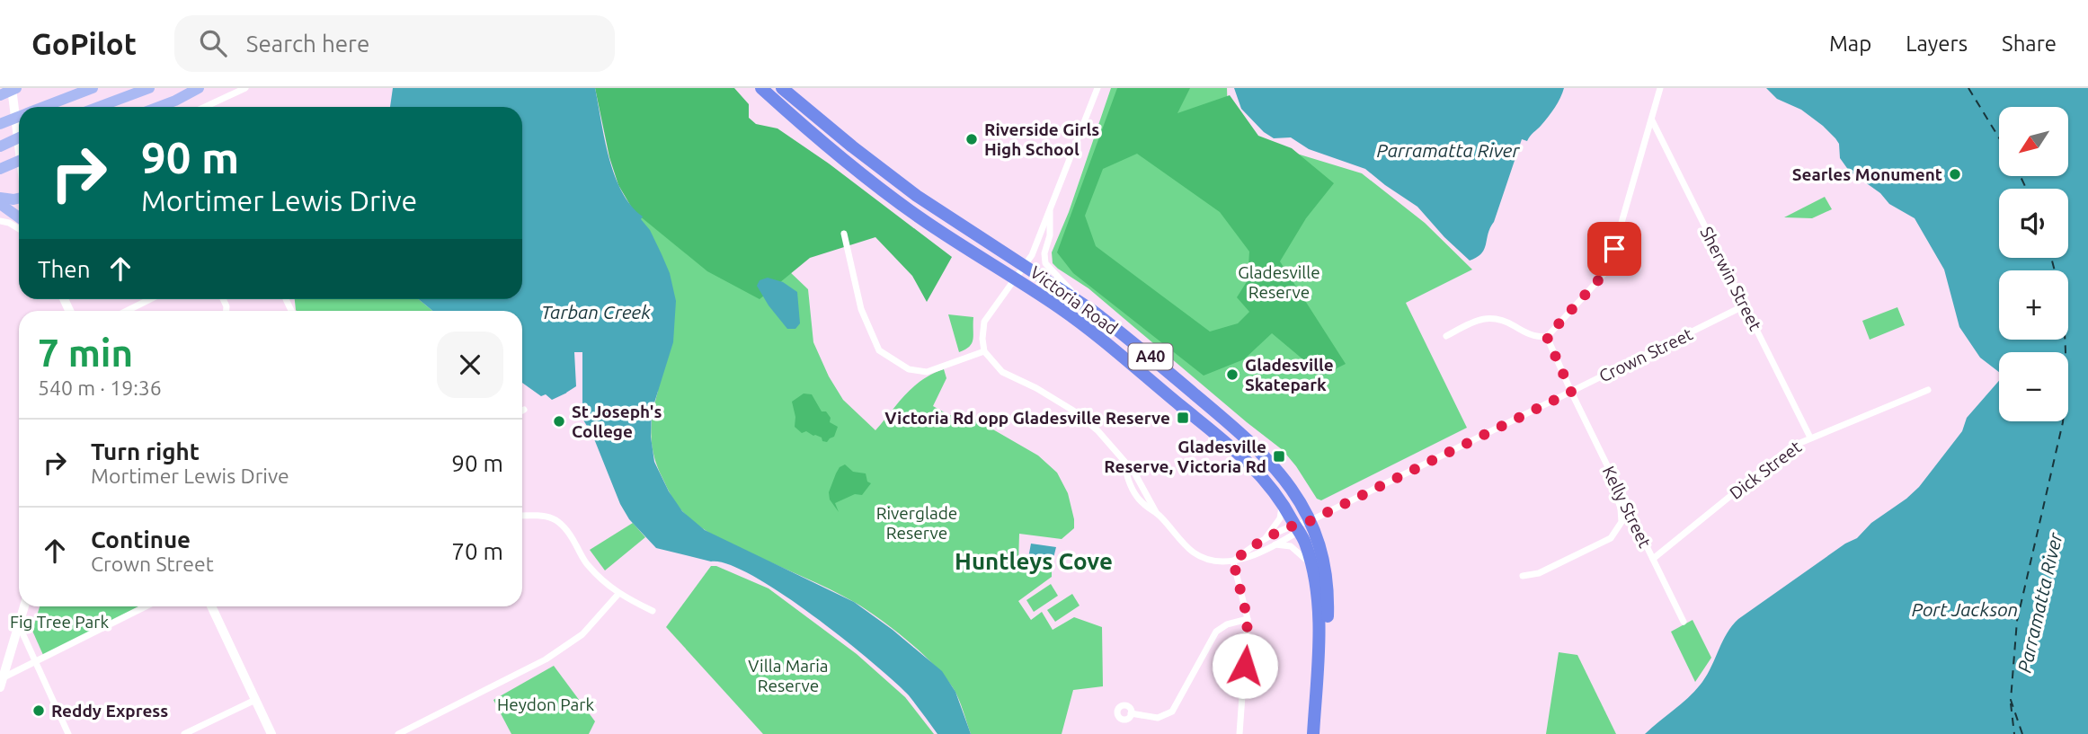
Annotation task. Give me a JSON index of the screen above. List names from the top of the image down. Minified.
{"streets":{"highway":["Victoria Road","A40"],"street":["Sherwin Street","Crown Street","Dick Street","Kelly Street"]},"crossings":[["Sherwin Street","Crown Street"],["Sherwin Street","Dick Street"],["Victoria Road","Crown Street"],["Crown Street","Kelly Street"],["Dick Street","Kelly Street"]],"districts":["Huntleys Cove"],"water":["Parramatta River","Tarban Creek","Port Jackson"],"parks":["Gladesville Reserve","Riverglade Reserve","Fig Tree Park","Villa Maria Reserve","Heydon Park"],"places":{"other":["Riverside Girls High School","Searles Monument","Gladesville Skatepark","St Joseph's College","Reddy Express"],"transit":["Victoria Rd opp Gladesville Reserve","Gladesville Reserve, Victoria Rd"]},"north":"bottom left","page":{"header":"GoPilot","search":"Search here","nav":["Map","Layers","Share"],"map_buttons":["+","−"],"turn":["90 m","Mortimer Lewis Drive"],"then":"Then","heading":["7 min","540 m · 19:36"],"list":[{"name":"Turn right","note":"Mortimer Lewis Drive","value":"90 m"},{"name":"Continue","note":"Crown Street","value":"70 m"}]}}
